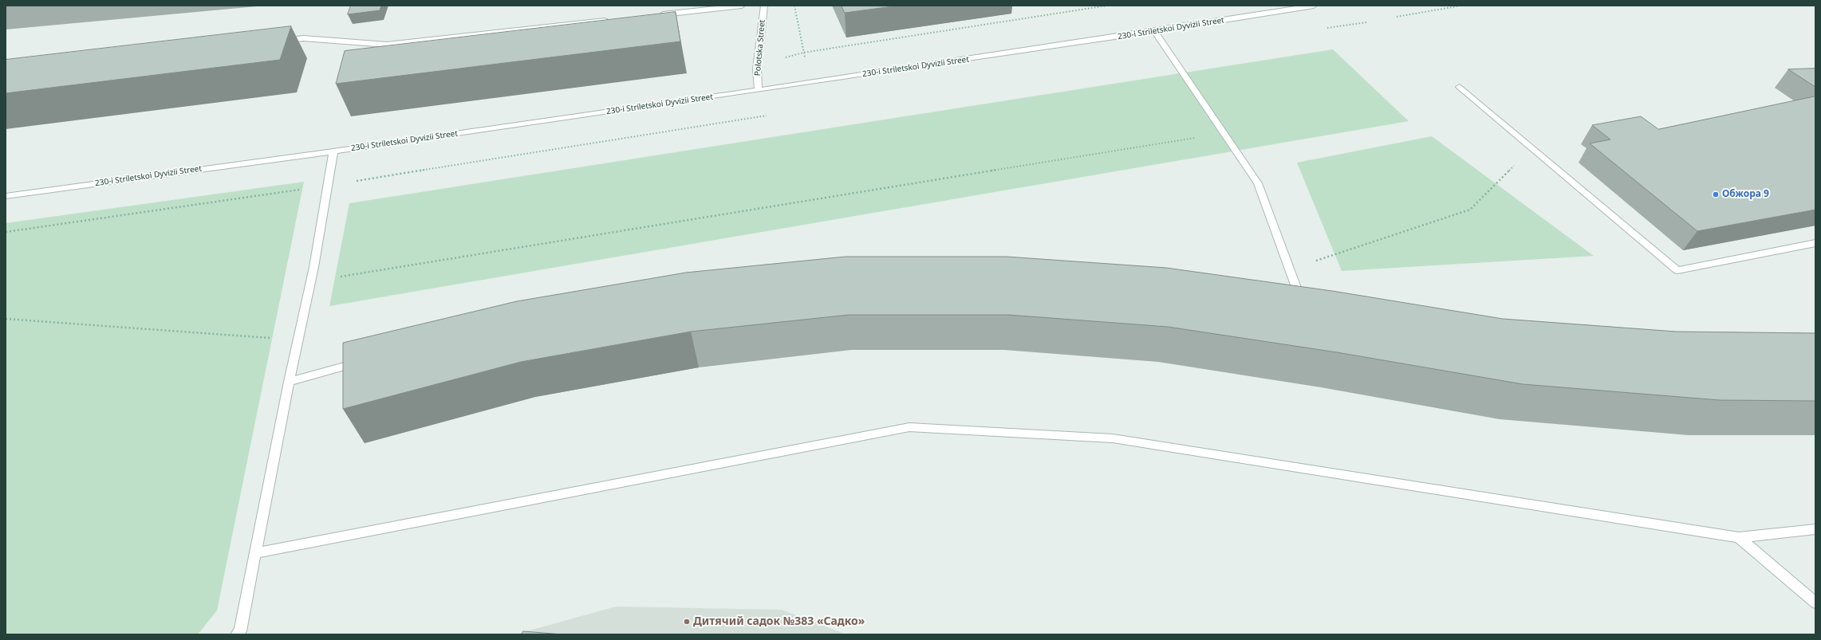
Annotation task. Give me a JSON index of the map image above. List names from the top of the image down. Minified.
{"streets":{"street":["230-i Striletskoi Dyvizii Street","Polotska Street"]},"crossings":[["230-i Striletskoi Dyvizii Street","Polotska Street"]],"places":["Обжора 9","Дитячий садок №383 «Садко»"]}
